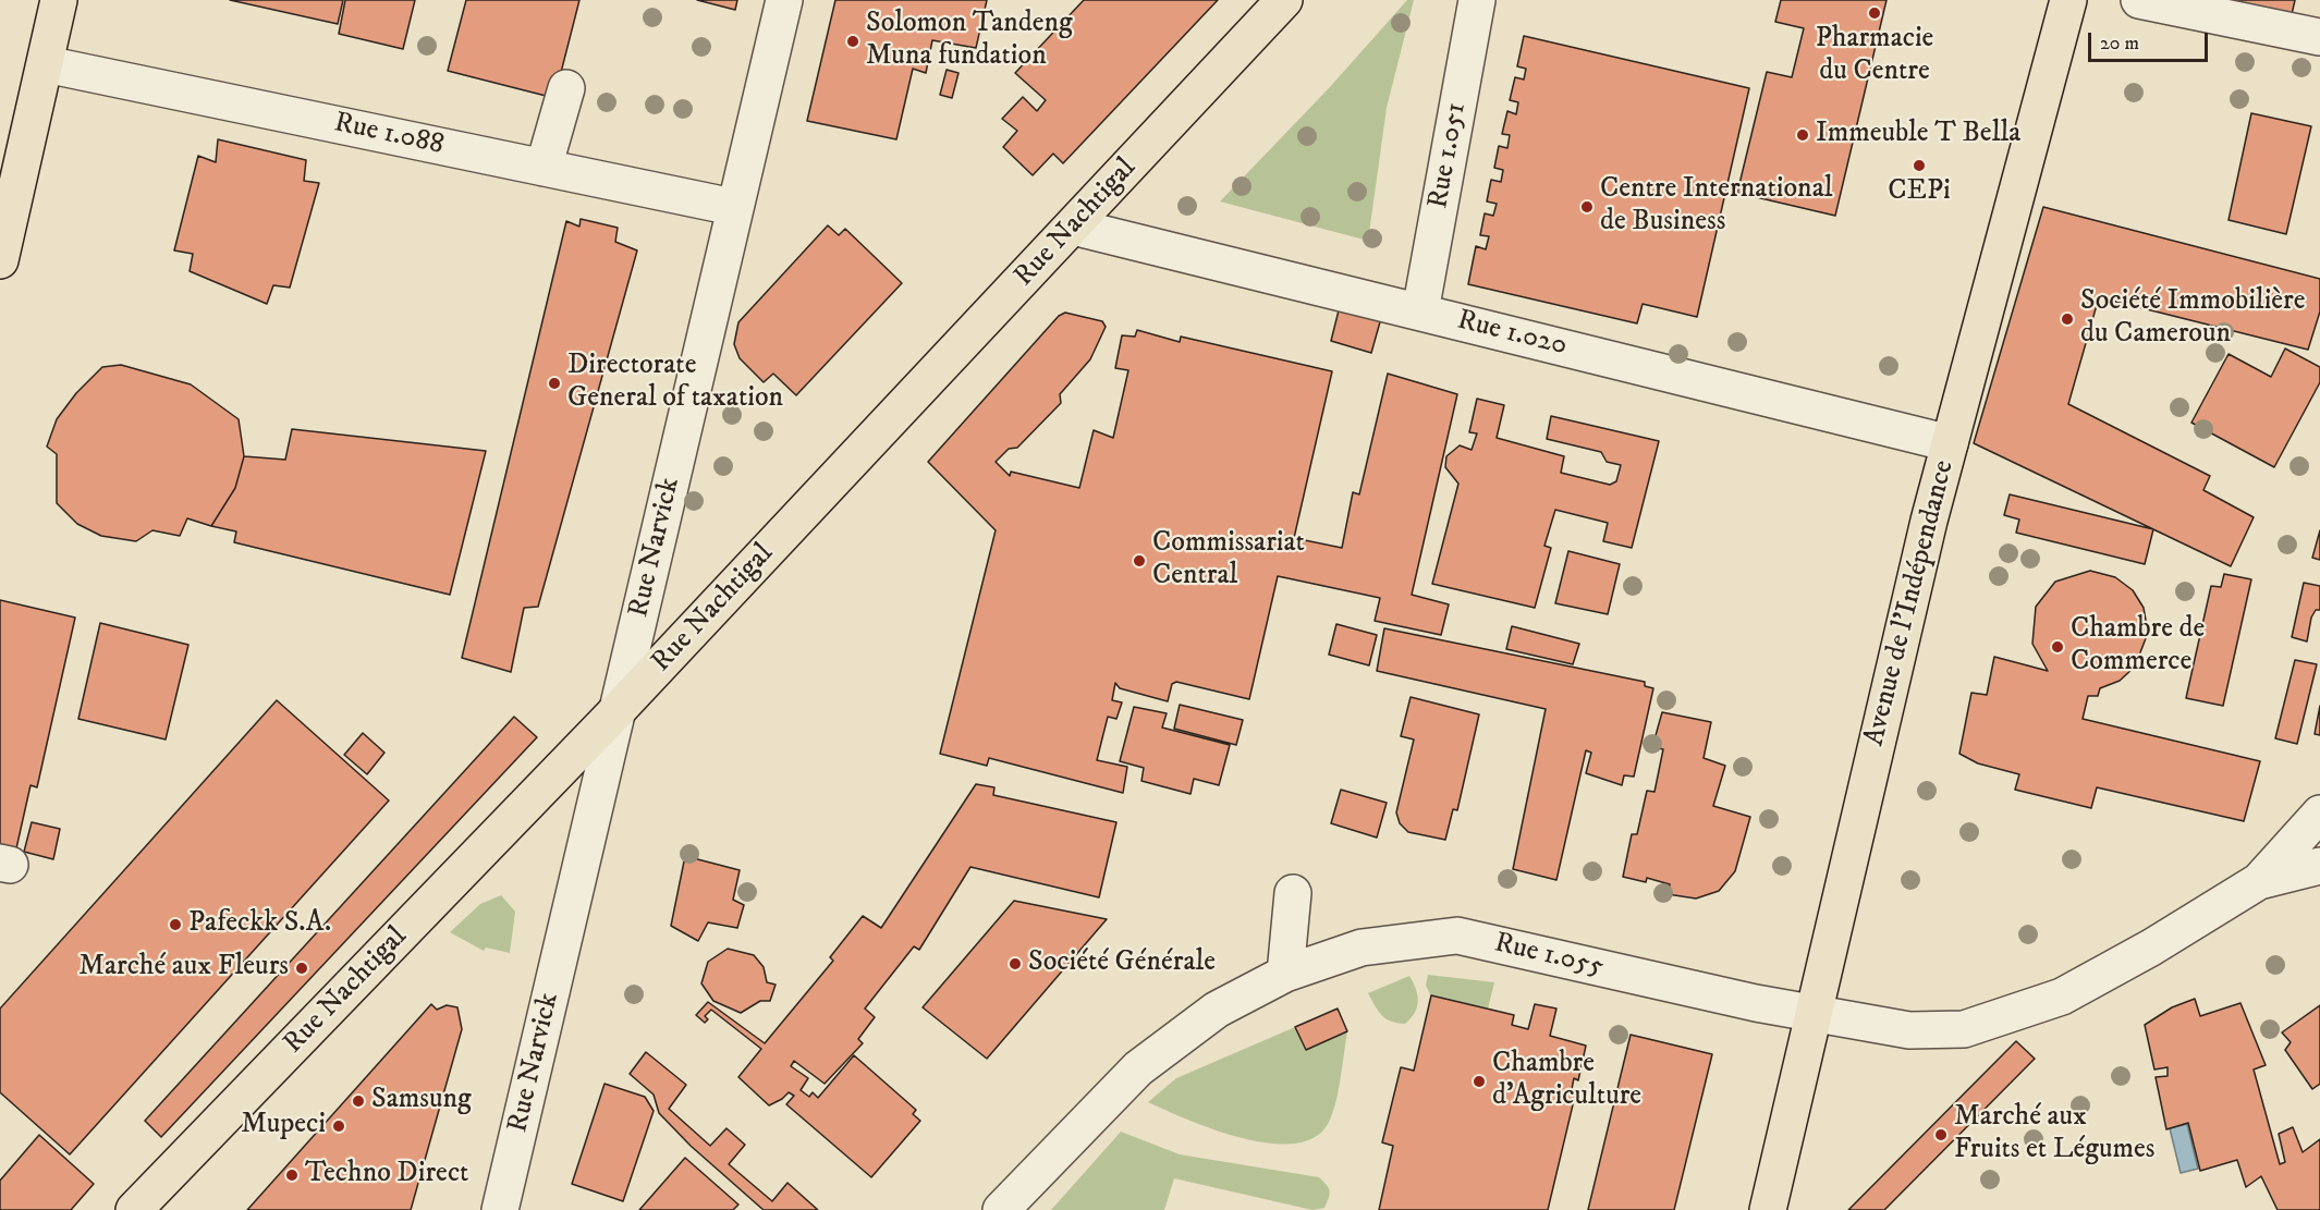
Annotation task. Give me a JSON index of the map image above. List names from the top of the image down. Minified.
{"streets":{"main road":["Rue Nachtigal","Avenue de l'Indépendance"],"street":["Rue 1.088","Rue 1.051","Rue 1.020","Rue Narvick","Rue 1.055"]},"crossings":[["Rue 1.088","Rue Narvick"],["Rue 1.051","Rue 1.020"],["Rue Nachtigal","Rue 1.020"],["Rue Nachtigal","Rue Narvick"],["Rue 1.020","Avenue de l'Indépendance"],["Avenue de l'Indépendance","Rue 1.055"]],"places":["Pharmacie du Centre","Solomon Tandeng Muna fundation","Immeuble T Bella","CEPi","Centre International de Business","Société Immobilière du Cameroun","Directorate General of taxation","Commissariat Central","Chambre de Commerce","Pafeckk S.A.","Société Générale","Marché aux Fleurs","Chambre d'Agriculture","Samsung","Mupeci","Marché aux Fruits et Légumes","Techno Direct"],"scale_bar":"20 m"}
